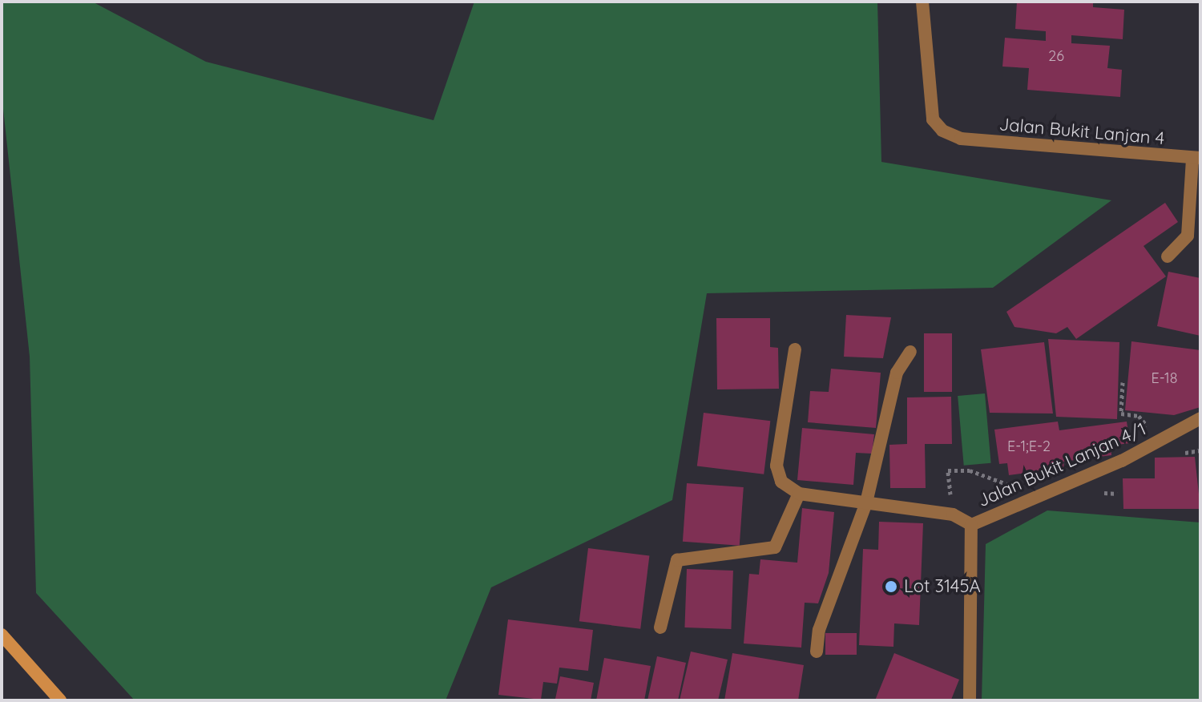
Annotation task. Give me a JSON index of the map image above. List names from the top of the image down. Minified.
{"streets":{"street":["Jalan Bukit Lanjan 4","Jalan Bukit Lanjan 4/1"]},"places":["Lot 3145A"],"house_numbers":["26","E-18","E-1;E-2"]}
